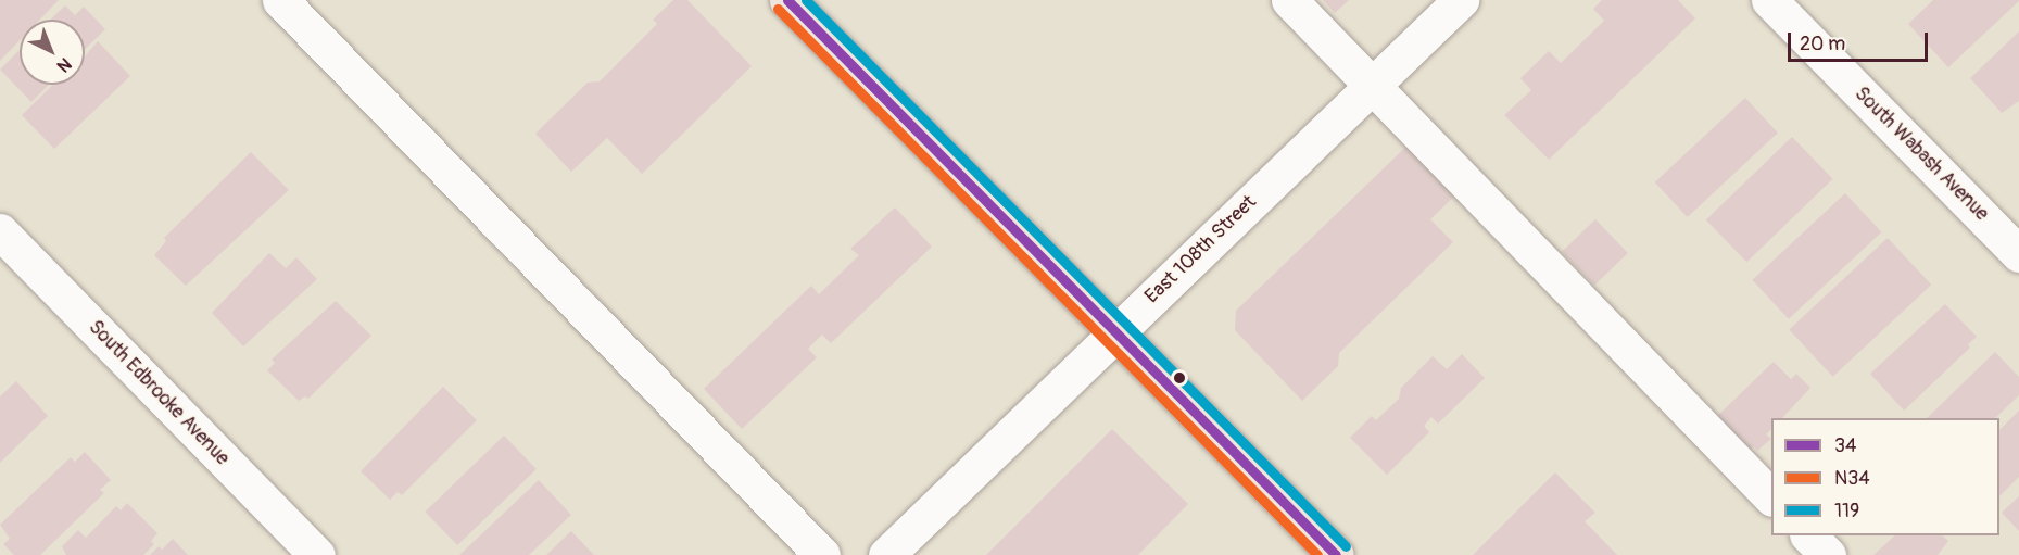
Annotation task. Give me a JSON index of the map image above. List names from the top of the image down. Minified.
{"streets":{"street":["South Wabash Avenue","East 108th Street","South Edbrooke Avenue"]},"lines":["transit line 34","transit line 119","transit line N34"],"legend":["34","N34","119"],"scale_bar":"20 m","north":"bottom right"}
